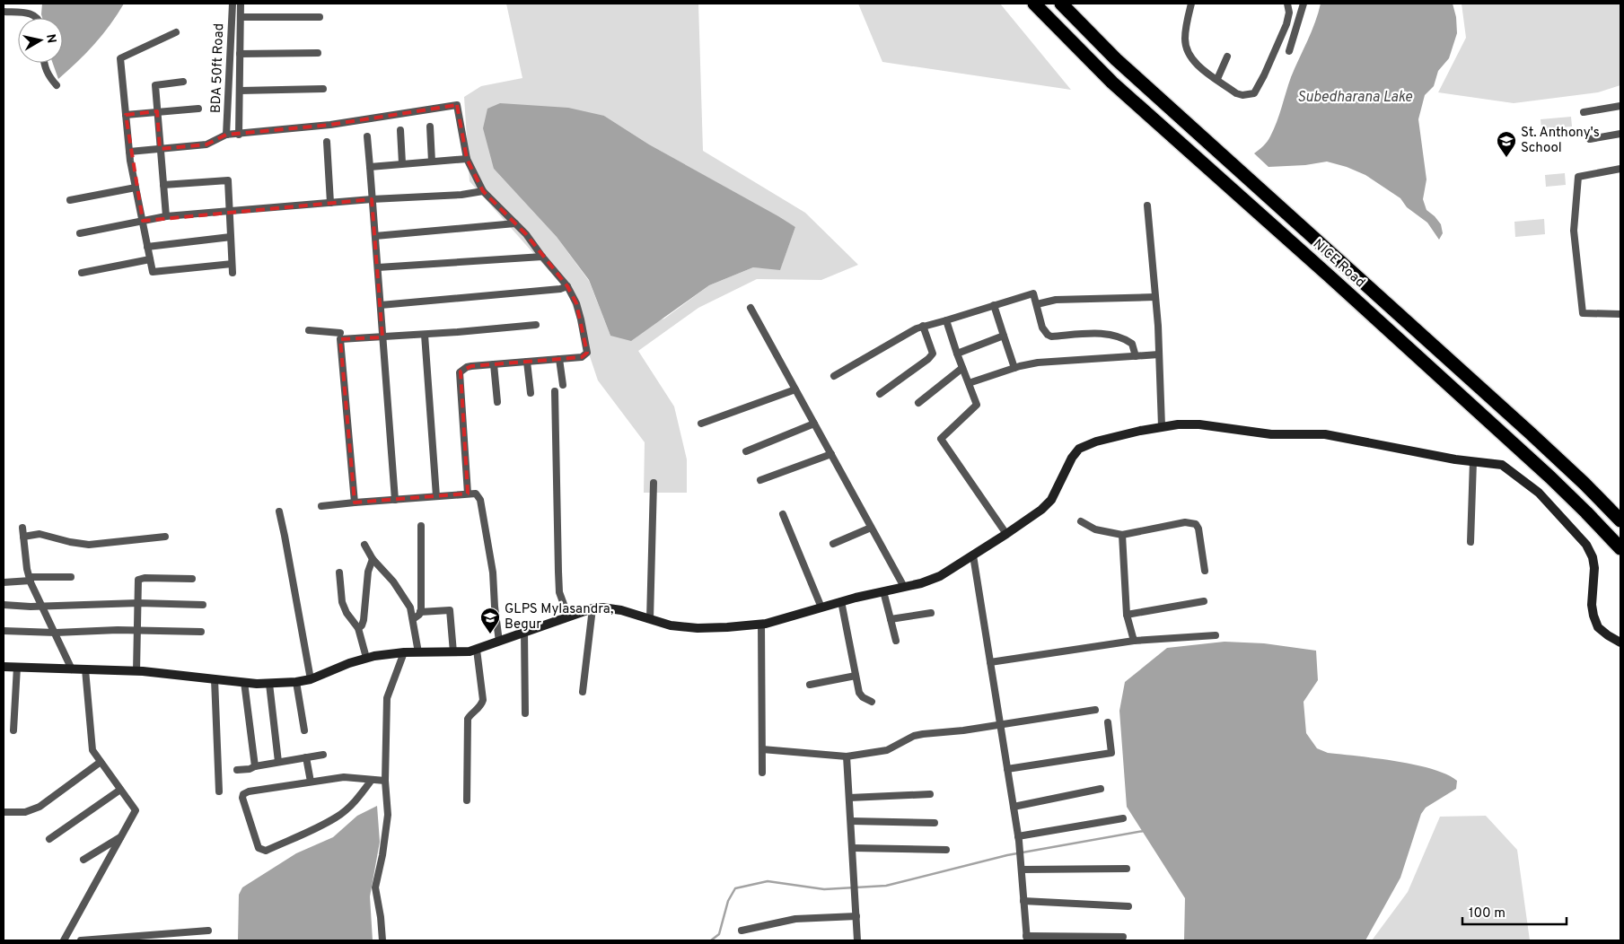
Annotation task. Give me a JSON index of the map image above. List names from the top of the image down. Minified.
{"streets":{"highway":["NICE Road"],"street":["BDA 50ft Road"]},"water":["Subedharana Lake"],"places":{"school or university":["St. Anthony's School","GLPS Mylasandra, Begur"]},"scale_bar":"100 m","north":"right"}
